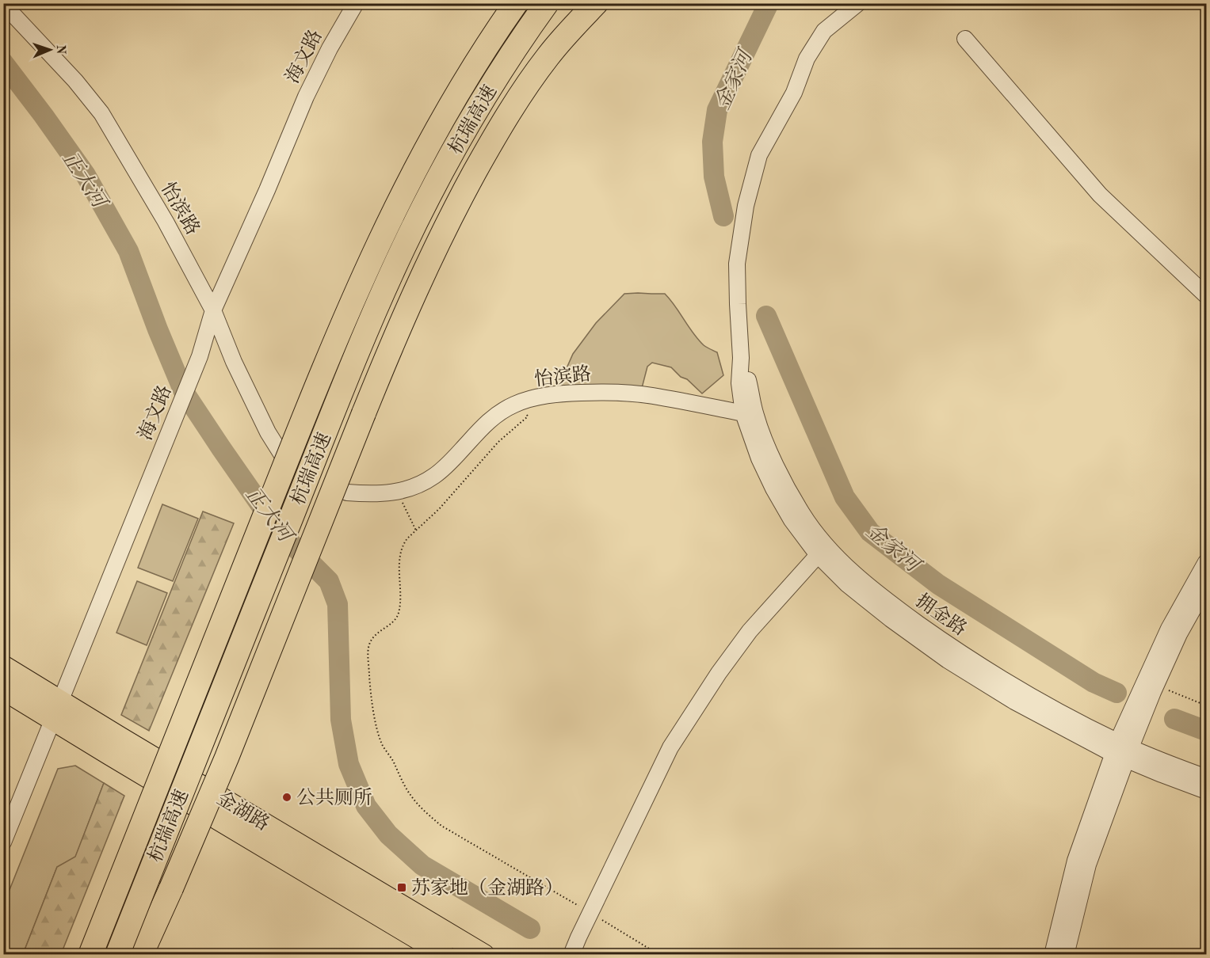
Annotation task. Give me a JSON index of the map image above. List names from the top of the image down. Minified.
{"streets":{"highway":["杭瑞高速"],"main road":["金湖路"],"street":["海文路","怡滨路","拥金路"]},"crossings":[["海文路","怡滨路"],["海文路","金湖路"],["怡滨路","拥金路"]],"water":["金家河","正大河"],"places":{"other":["公共厕所"],"transit":["苏家地（金湖路）"]},"north":"right"}
